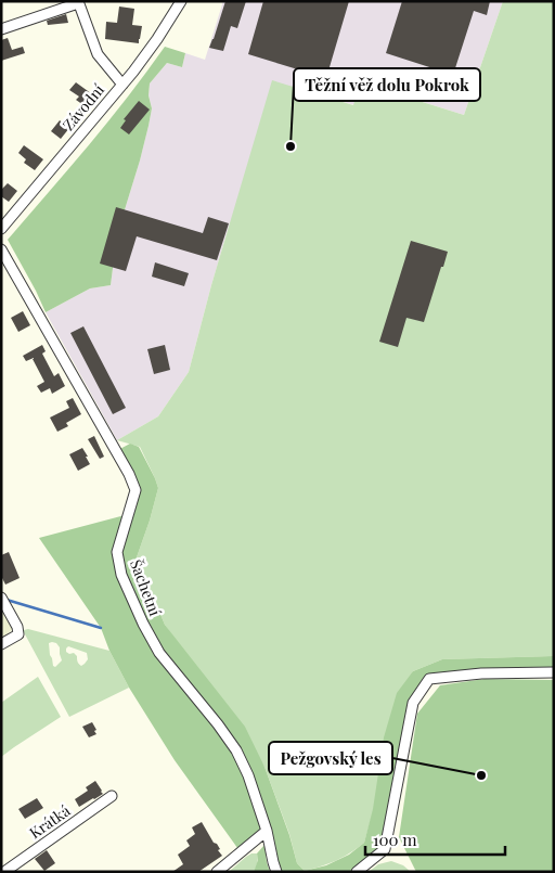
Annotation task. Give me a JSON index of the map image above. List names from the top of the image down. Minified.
{"streets":{"street":["Závodní","Šachetní","Krátká"]},"places":["Těžní věž dolu Pokrok","Pežgovský les"],"scale_bar":"100 m"}
